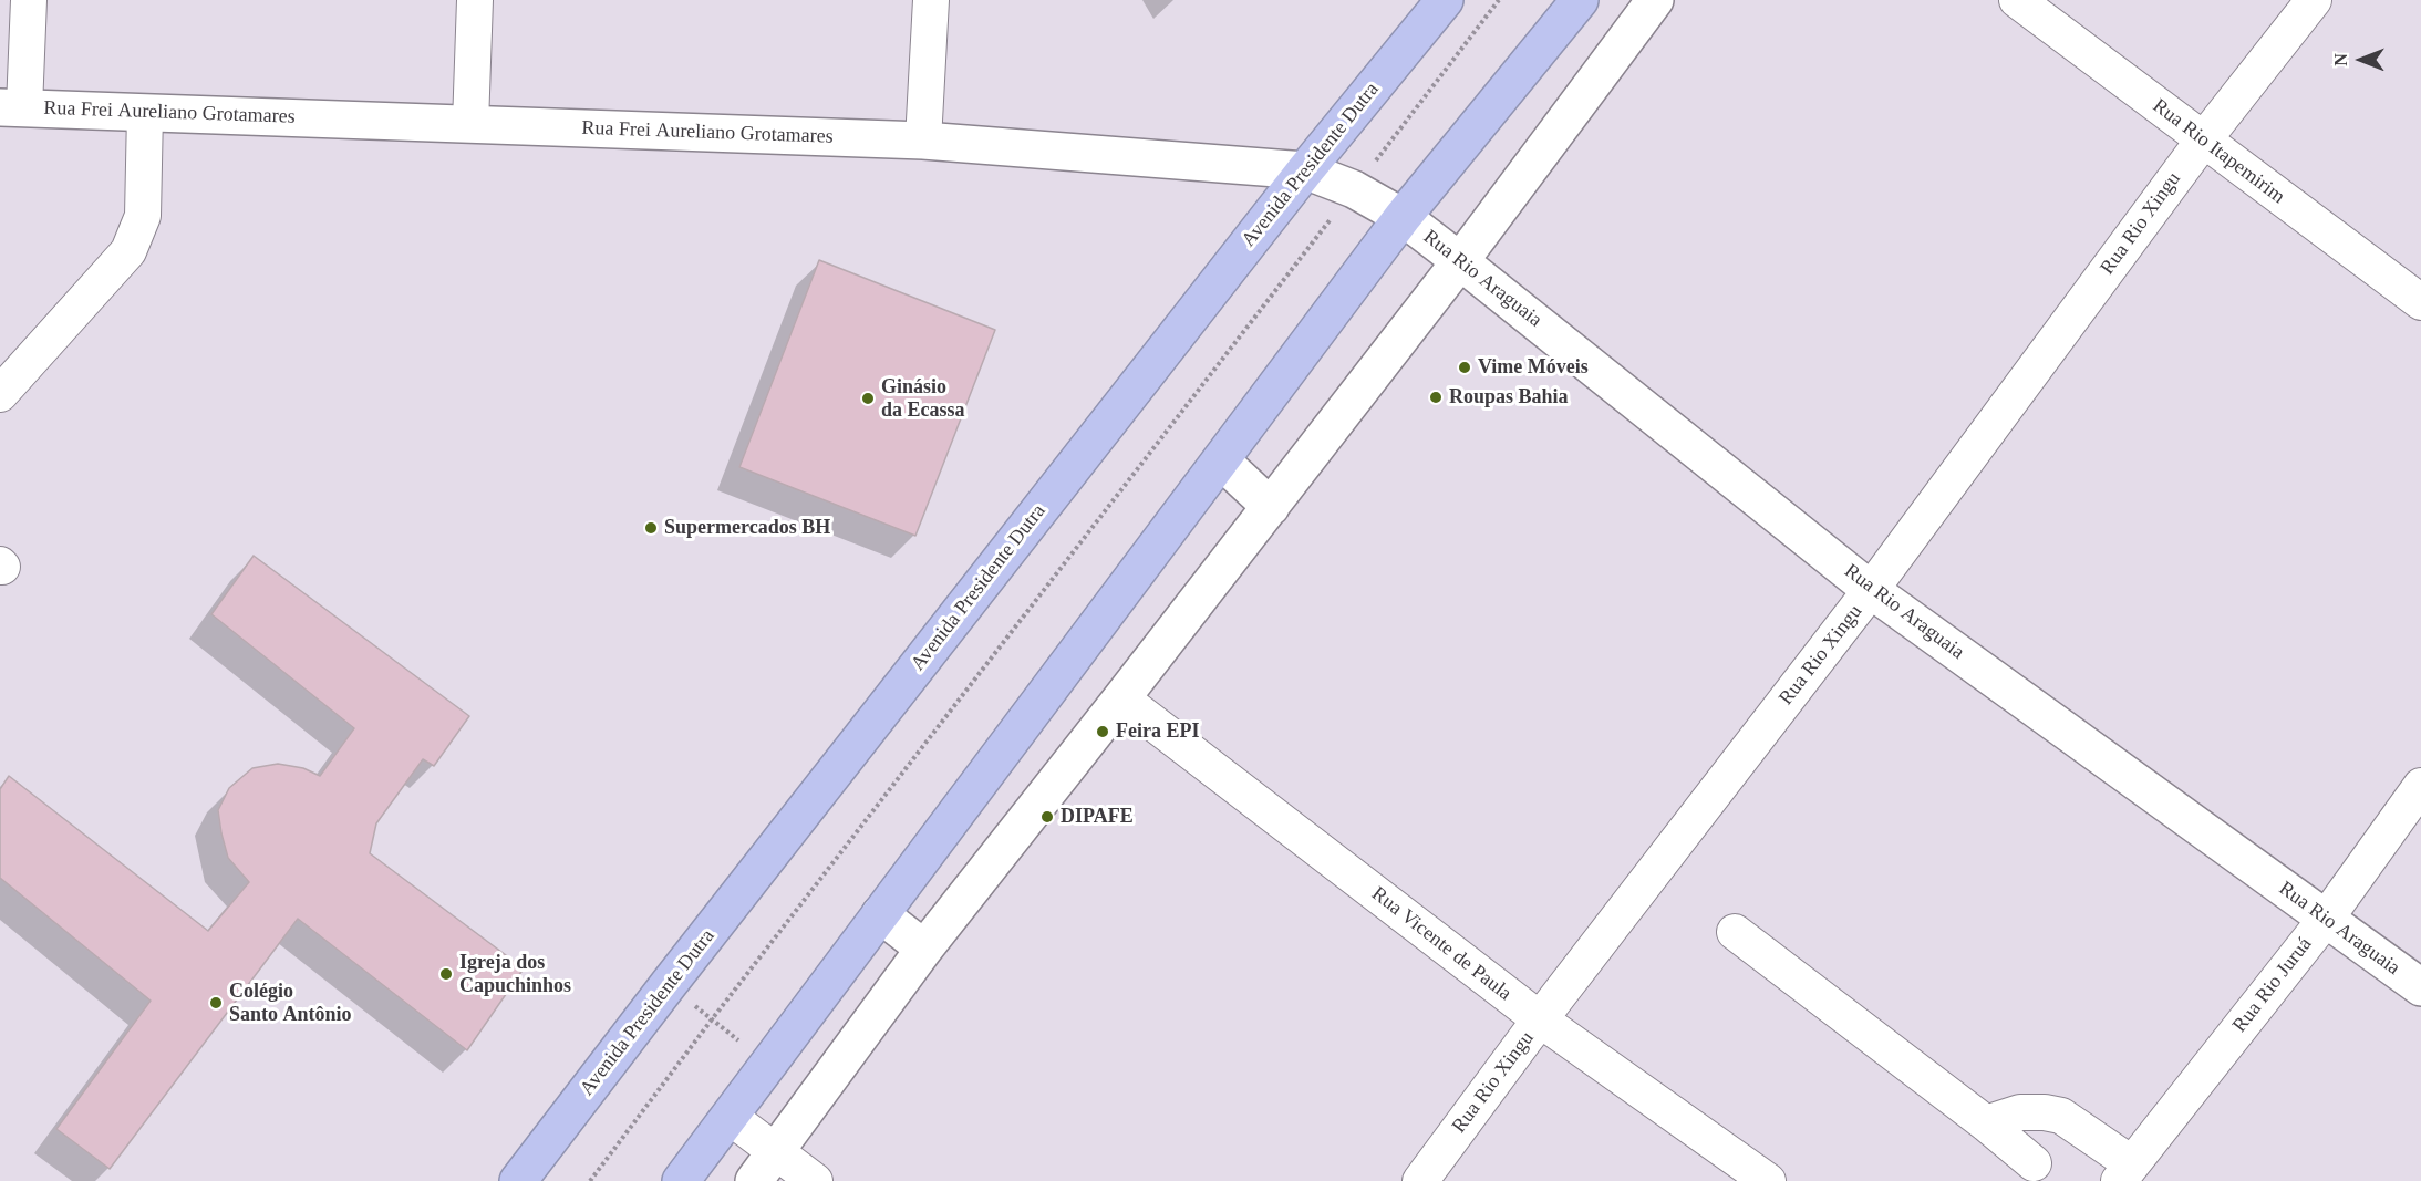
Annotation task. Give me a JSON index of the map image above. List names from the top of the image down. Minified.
{"streets":{"highway":["Avenida Presidente Dutra"],"street":["Rua Frei Aureliano Grotamares","Rua Rio Itapemirim","Rua Rio Xingu","Rua Rio Araguaia","Rua Vicente de Paula","Rua Rio Juruá"]},"crossings":[["Rua Frei Aureliano Grotamares","Avenida Presidente Dutra"],["Rua Frei Aureliano Grotamares","Rua Rio Araguaia"],["Rua Rio Itapemirim","Rua Rio Xingu"],["Rua Rio Xingu","Rua Rio Araguaia"],["Rua Rio Xingu","Rua Vicente de Paula"],["Rua Rio Araguaia","Rua Rio Juruá"]],"places":["Vime Móveis","Roupas Bahia","Ginásio da Ecassa","Supermercados BH","Feira EPI","DIPAFE","Igreja dos Capuchinhos","Colégio Santo Antônio"],"north":"left"}
